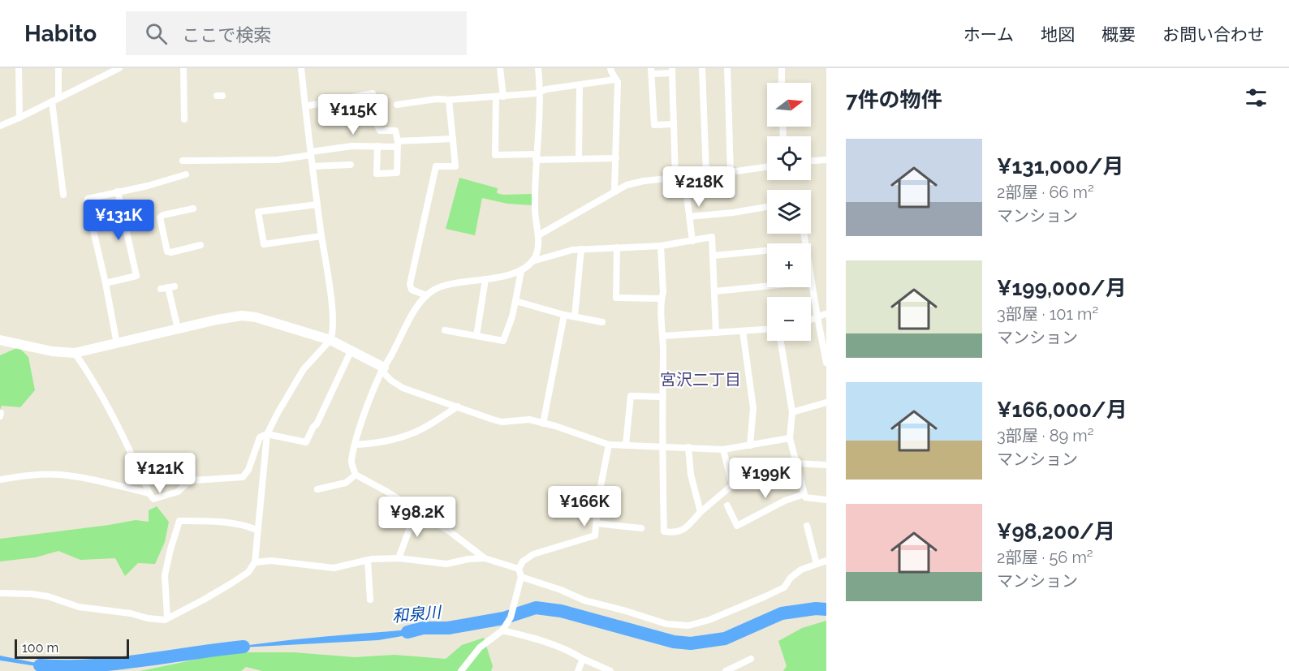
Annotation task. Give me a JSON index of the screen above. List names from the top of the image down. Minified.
{"districts":["宮沢二丁目"],"water":["和泉川"],"scale_bar":"100 m","north":"right","page":{"header":"Habito","search":"ここで検索","nav":["ホーム","地図","概要","お問い合わせ"],"heading":"7件の物件","map_buttons":["+","−"],"price":["¥115K","¥218K","¥131K","¥121K","¥199K","¥166K","¥98.2K"],"list":[{"name":"¥131,000/月","note":"2部屋 · 66 m² · マンション"},{"name":"¥199,000/月","note":"3部屋 · 101 m² · マンション"},{"name":"¥166,000/月","note":"3部屋 · 89 m² · マンション"},{"name":"¥98,200/月","note":"2部屋 · 56 m² · マンション"}],"scale":"100 m"}}
